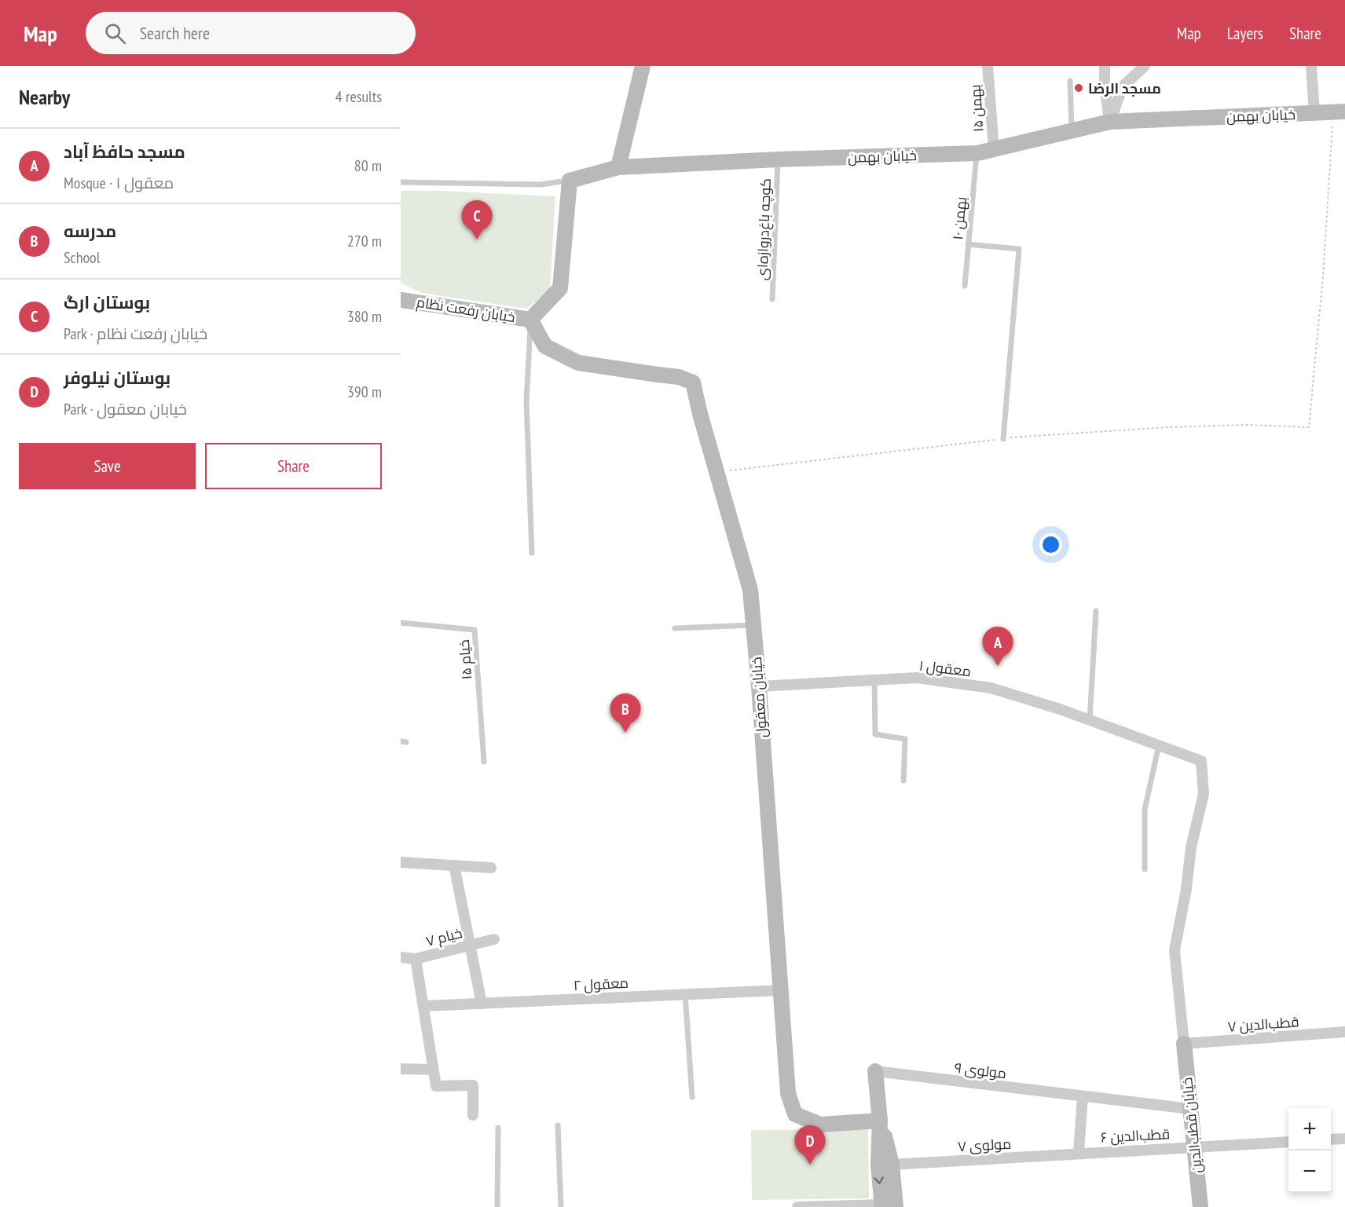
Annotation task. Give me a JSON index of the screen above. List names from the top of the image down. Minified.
{"streets":{"street":["بهمن ۱۵","خیابان بهمن","خیابان رفعت نظام","معقول ۱","خیابان معقول","خیام ۷","معقول ۲","قطب‌الدین ۷","مولوی ۹","خیابان قطب‌الدین","قطب‌الدین ۶","مولوی ۷"],"lane":["بهمن ۱۰","کوچه باغ‌دروازه‌ای","خیام ۱۵"]},"crossings":[["بهمن ۱۵","خیابان بهمن"],["خیابان بهمن","بهمن ۱۰"],["خیابان بهمن","کوچه باغ‌دروازه‌ای"],["خیابان رفعت نظام","خیابان معقول"],["معقول ۱","خیابان معقول"],["معقول ۱","قطب‌الدین ۷"],["معقول ۱","خیابان قطب‌الدین"],["خیابان معقول","معقول ۲"],["قطب‌الدین ۷","خیابان قطب‌الدین"],["مولوی ۹","خیابان قطب‌الدین"],["خیابان قطب‌الدین","قطب‌الدین ۶"],["قطب‌الدین ۶","مولوی ۷"]],"places":["مسجد الرضا"],"page":{"header":"Map","search":"Search here","nav":["Map","Layers","Share"],"heading":["Nearby","4 results"],"list":[{"mark":"A","name":"مسجد حافظ آباد","note":"Mosque · معقول ۱","value":"80 m"},{"mark":"B","name":"مدرسه","note":"School","value":"270 m"},{"mark":"C","name":"بوستان ارگ","note":"Park · خیابان رفعت نظام","value":"380 m"},{"mark":"D","name":"بوستان نیلوفر","note":"Park · خیابان معقول","value":"390 m"}],"pins":["C","A","B","D"],"buttons":["Save","Share"],"map_buttons":["+","−"]}}
